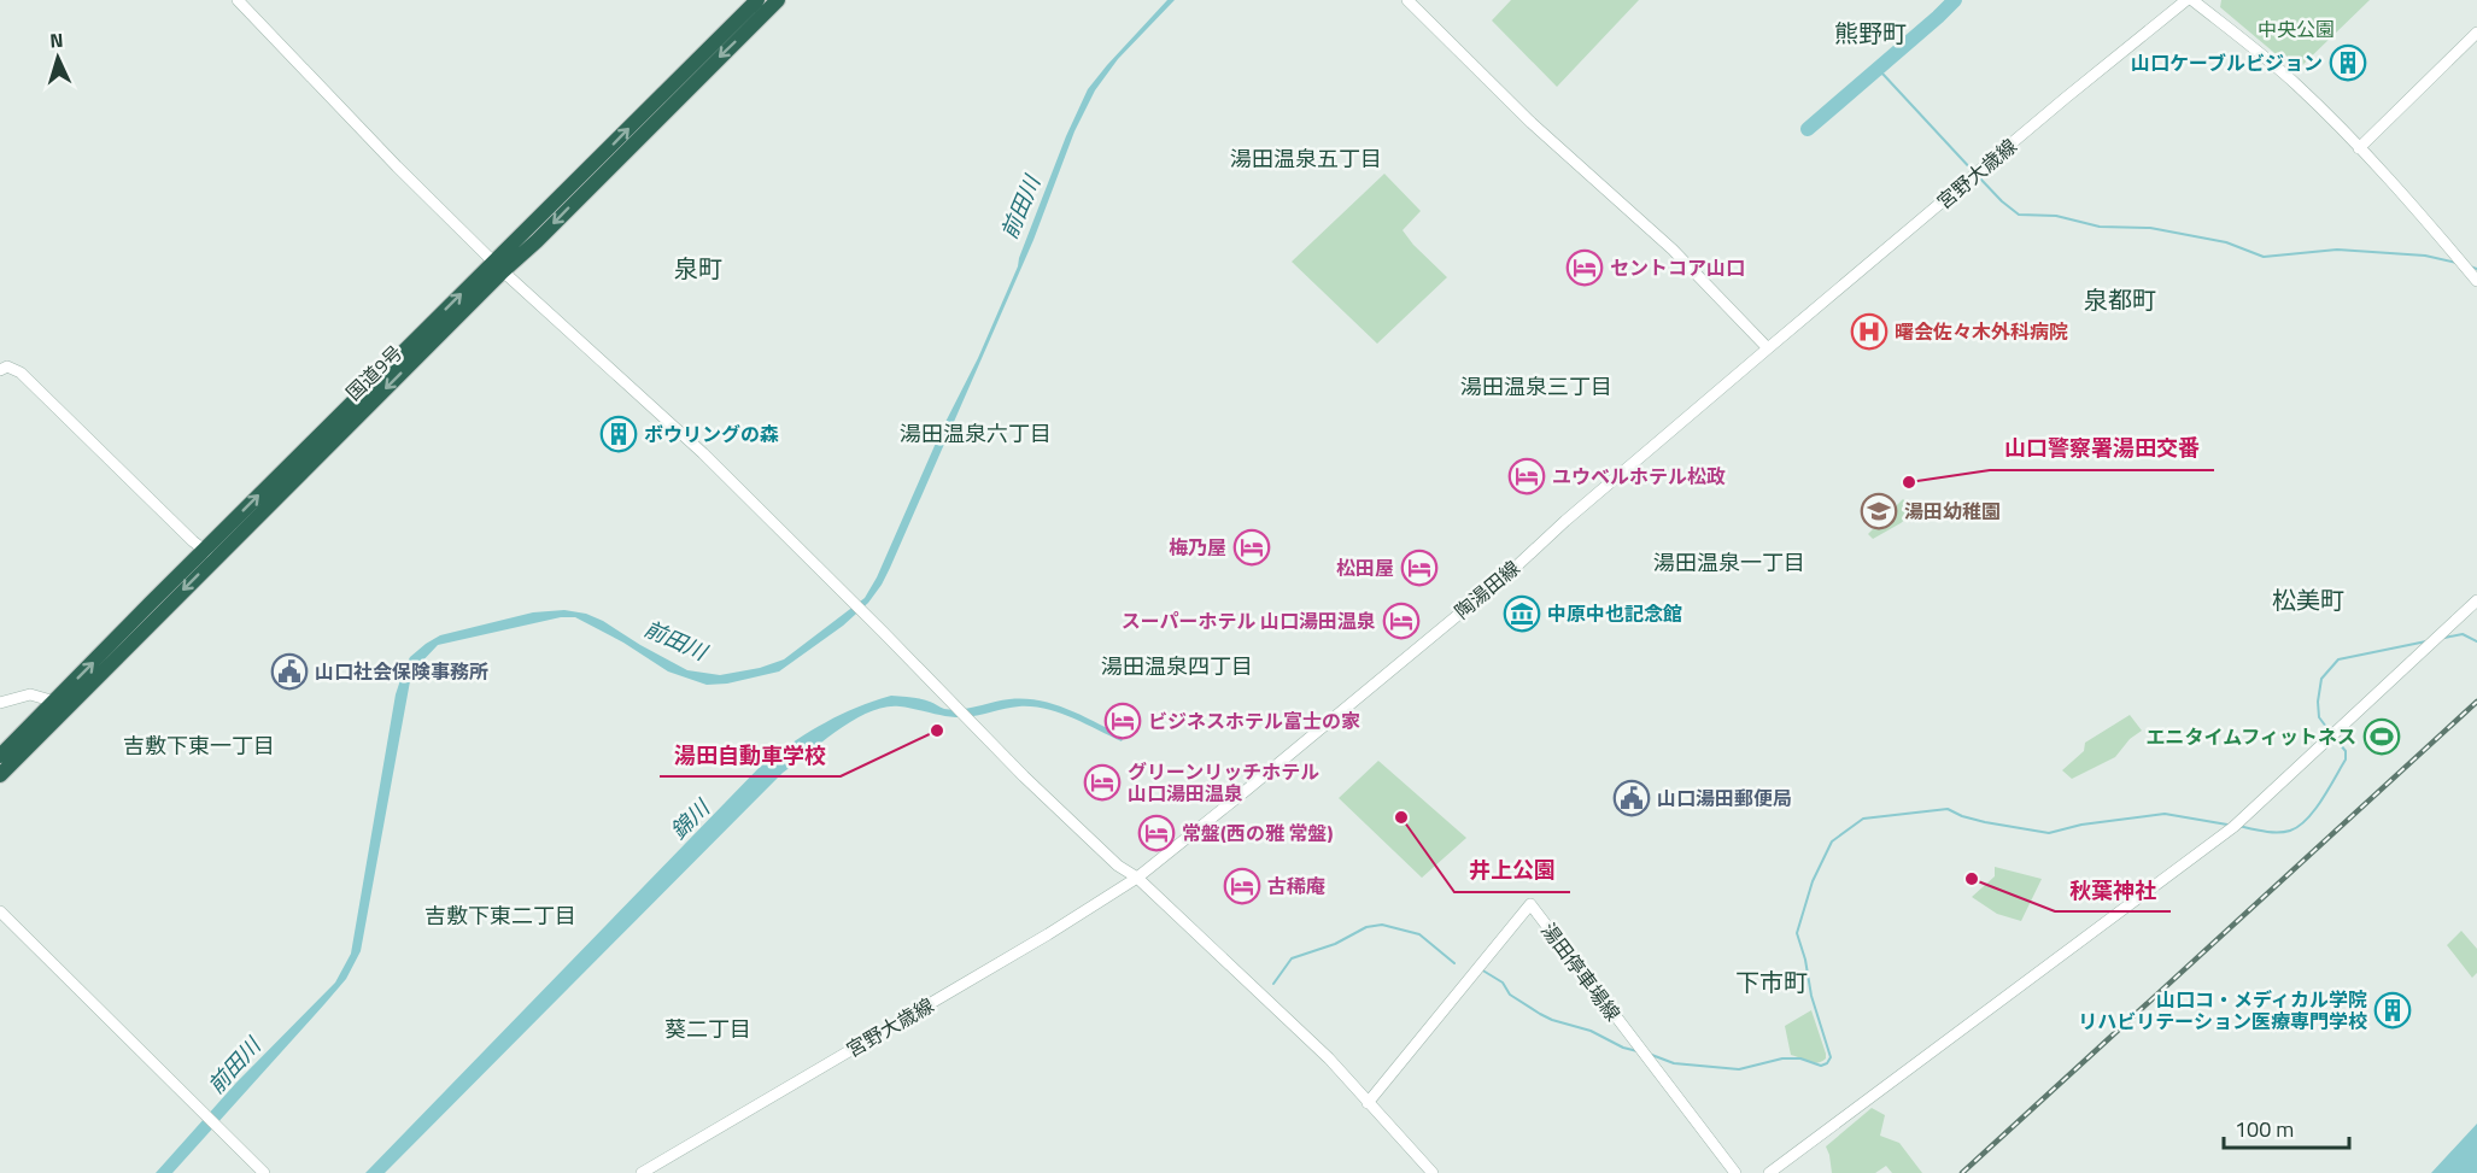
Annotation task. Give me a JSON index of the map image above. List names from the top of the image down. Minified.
{"streets":{"highway":["国道9号"],"main road":["宮野大歳線","陶湯田線","湯田停車場線"]},"crossings":[["宮野大歳線","陶湯田線"]],"districts":["熊野町","湯田温泉五丁目","泉町","泉都町","湯田温泉三丁目","湯田温泉六丁目","湯田温泉一丁目","松美町","湯田温泉四丁目","吉敷下東一丁目","吉敷下東二丁目","下市町","葵二丁目"],"water":["前田川","錦川"],"parks":["中央公園"],"places":{"building":["山口ケーブルビジョン","ボウリングの森","山口コ・メディカル学院 リハビリテーション医療専門学校"],"hotel":["セントコア山口","ユウベルホテル松政","梅乃屋","松田屋","スーパーホテル 山口湯田温泉","ビジネスホテル富士の家","グリーンリッチホテル 山口湯田温泉","常盤(西の雅 常盤)","古稀庵"],"hospital":["曙会佐々木外科病院"],"other":["山口警察署湯田交番","湯田自動車学校","井上公園","秋葉神社"],"school or university":["湯田幼稚園"],"museum":["中原中也記念館"],"public building":["山口社会保険事務所","山口湯田郵便局"],"sports":["エニタイムフィットネス"]},"scale_bar":"100 m","north":"top"}
